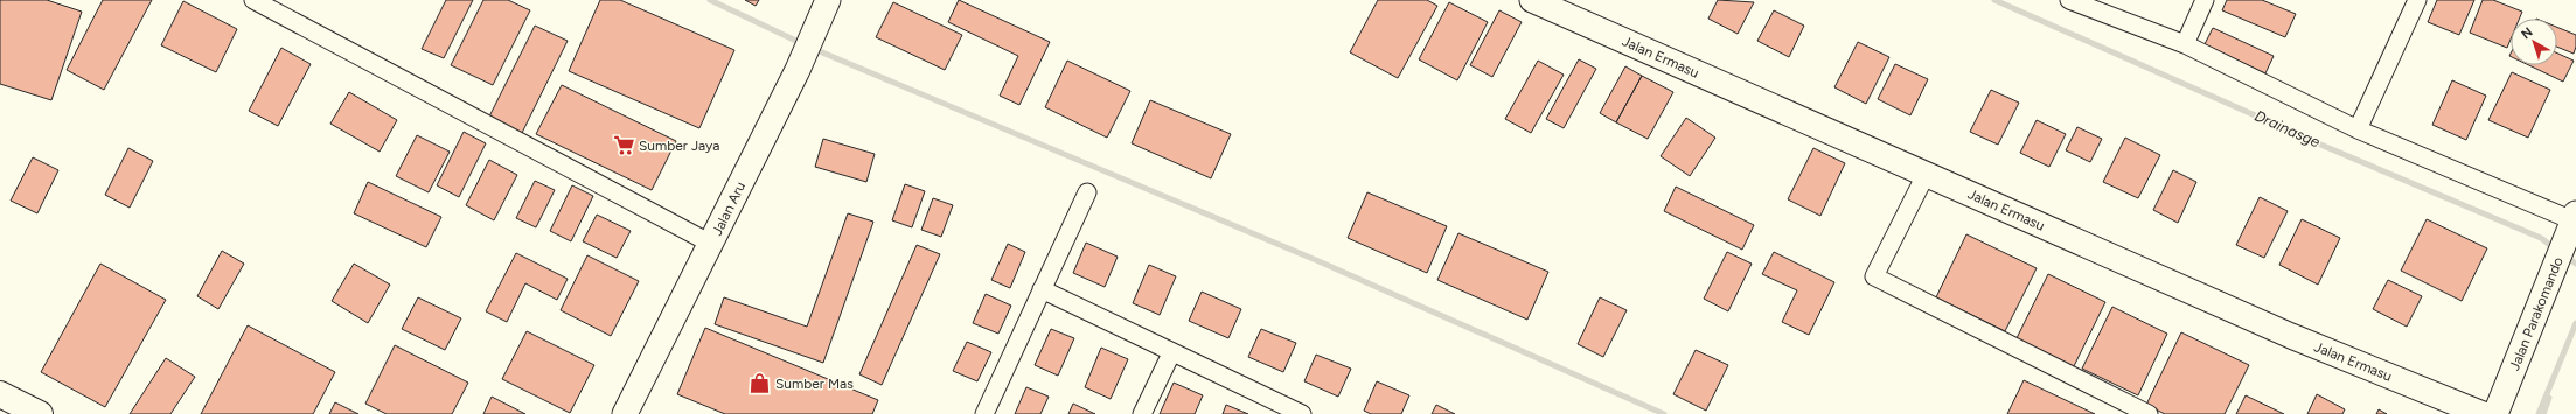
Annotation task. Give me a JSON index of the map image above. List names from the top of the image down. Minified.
{"streets":{"street":["Jalan Ermasu","Jalan Aru","Jalan Parakomando"]},"water":["Drainasge"],"places":{"supermarket":["Sumber Jaya"],"shop":["Sumber Mas"]},"north":"top left"}
